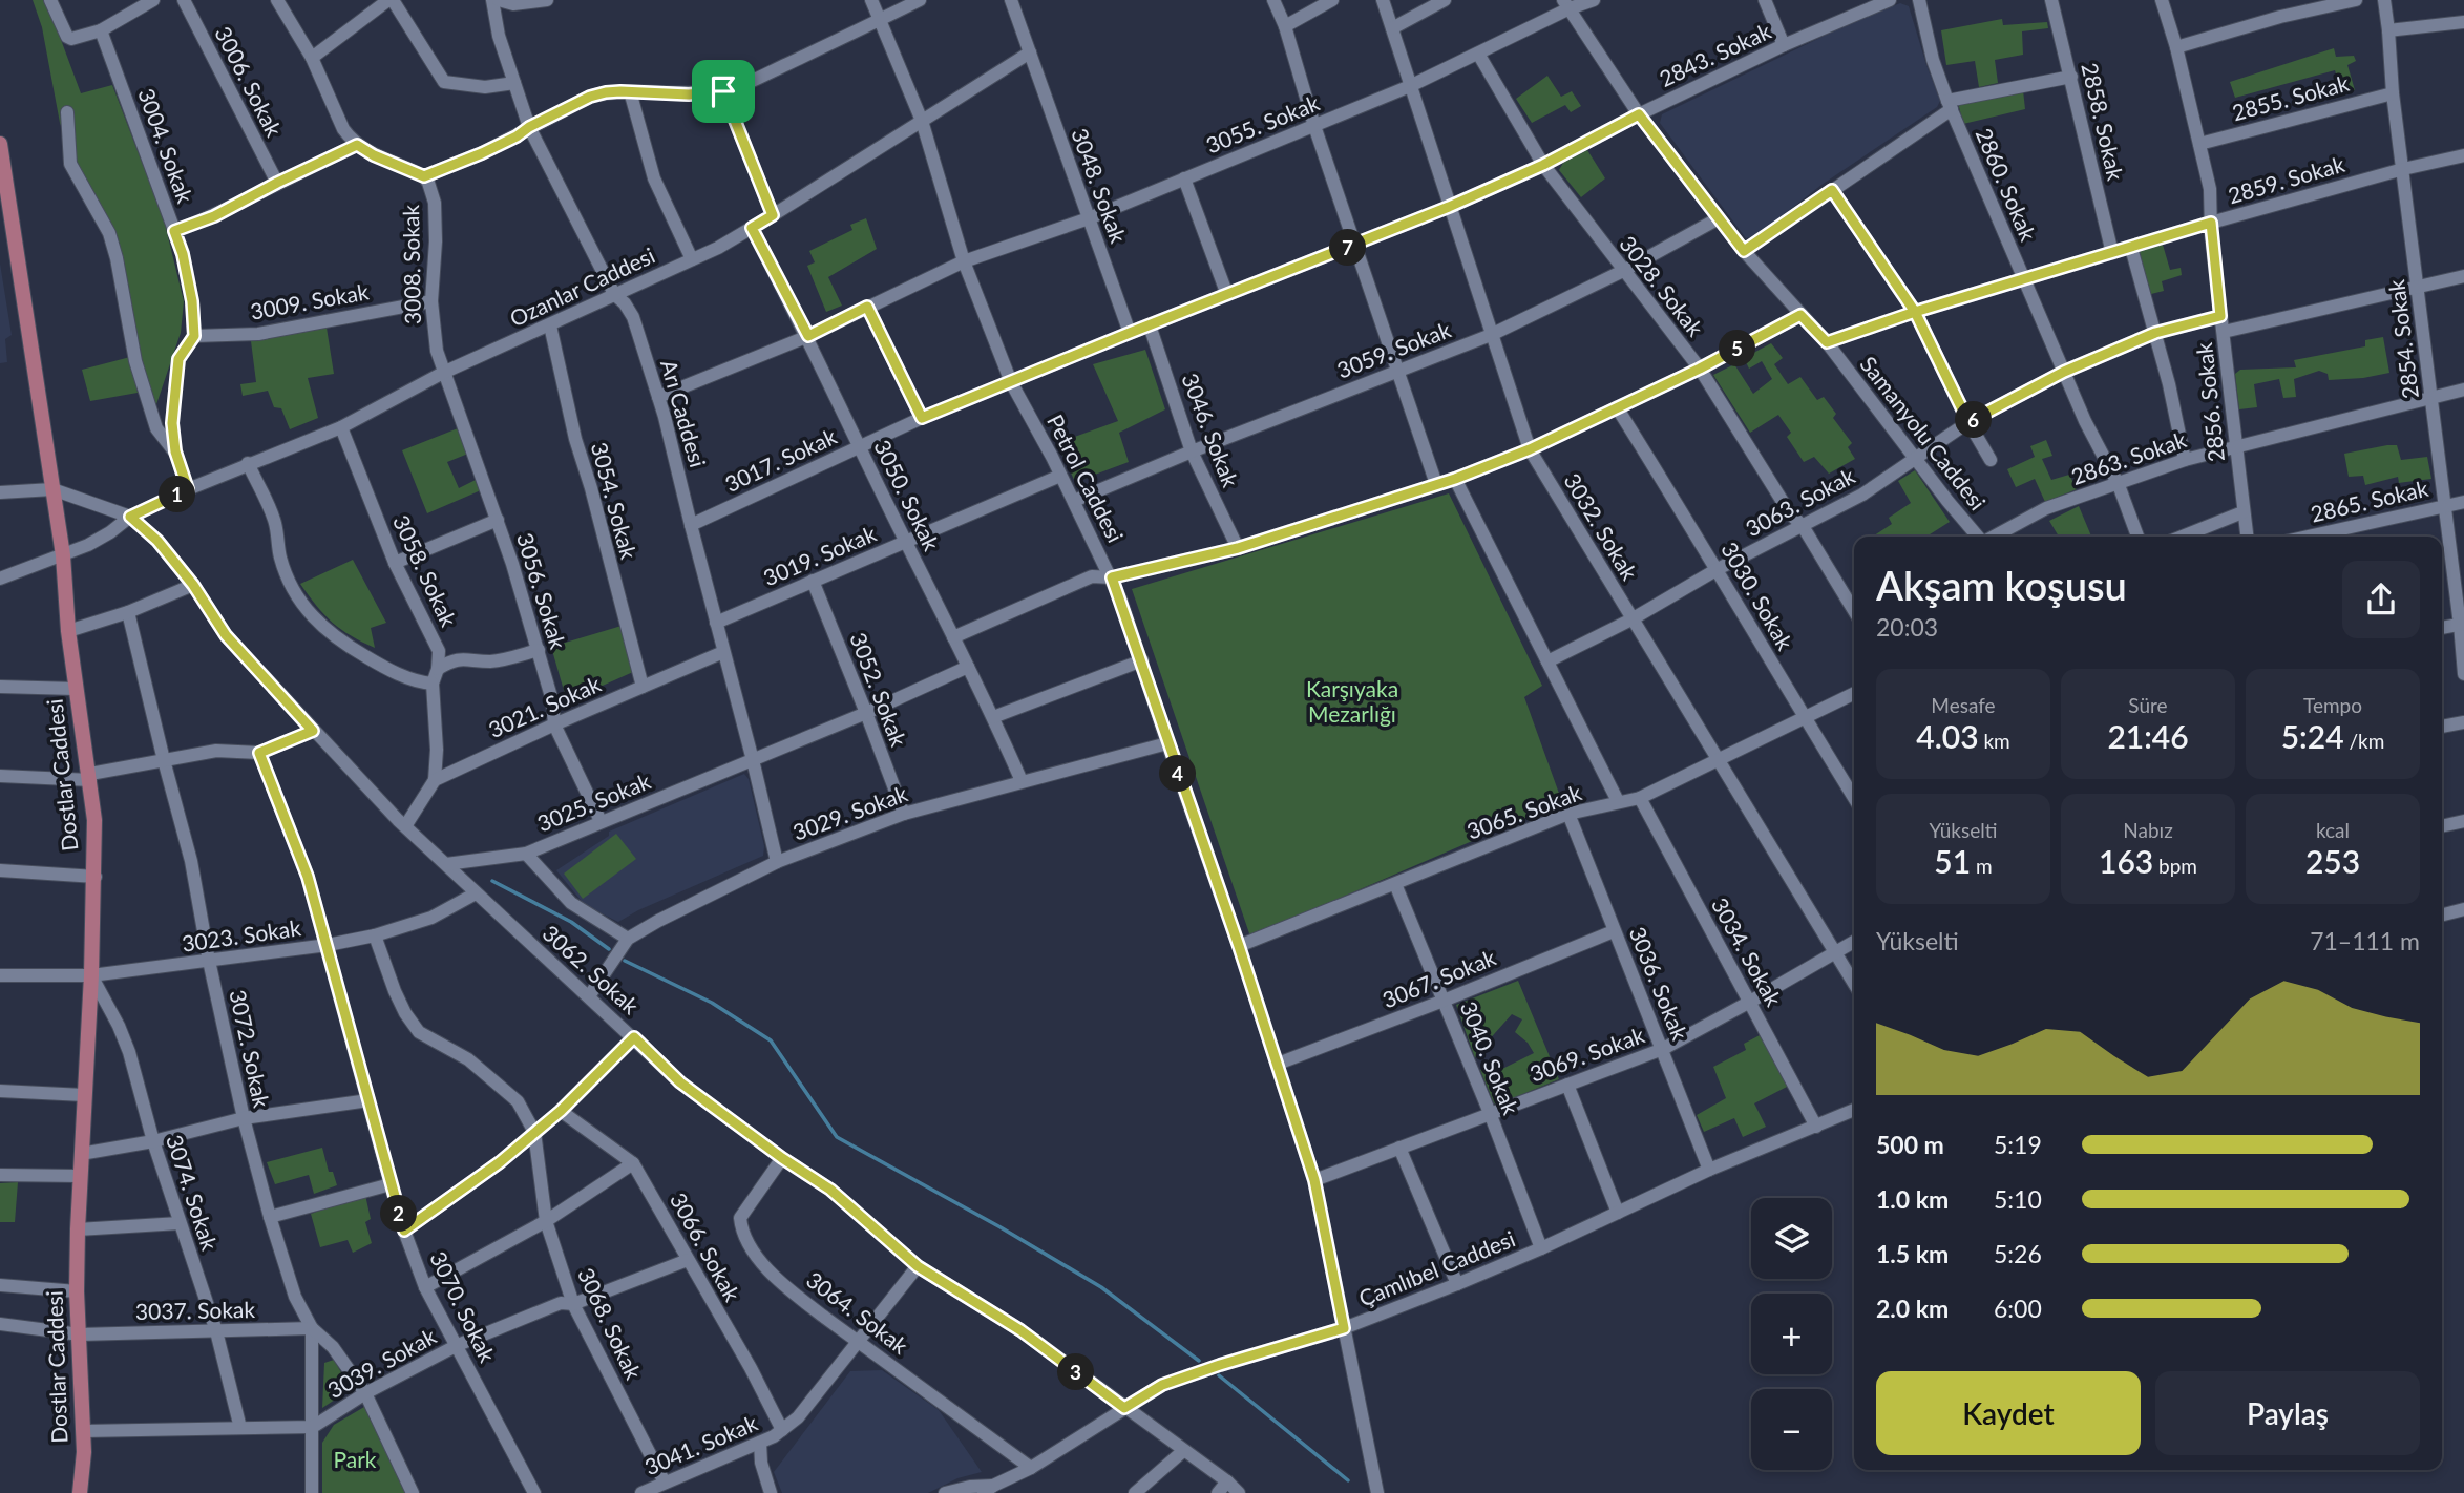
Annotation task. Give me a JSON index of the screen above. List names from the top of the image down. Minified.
{"streets":{"main road":["Dostlar Caddesi"],"street":["2843. Sokak","3006. Sokak","2855. Sokak","2858. Sokak","3055. Sokak","3004. Sokak","2859. Sokak","2860. Sokak","3048. Sokak","3008. Sokak","3028. Sokak","Ozanlar Caddesi","3009. Sokak","2854. Sokak","3059. Sokak","2856. Sokak","Arı Caddesi","3046. Sokak","Samanyolu Caddesi","2863. Sokak","3017. Sokak","Petrol Caddesi","3050. Sokak","3054. Sokak","2865. Sokak","3063. Sokak","3032. Sokak","3019. Sokak","3058. Sokak","3056. Sokak","3030. Sokak","3052. Sokak","3021. Sokak","3025. Sokak","3065. Sokak","3029. Sokak","3023. Sokak","3034. Sokak","3062. Sokak","3067. Sokak","3036. Sokak","3072. Sokak","3069. Sokak","3040. Sokak","3074. Sokak","3066. Sokak","Çamlıbel Caddesi","3070. Sokak","3037. Sokak","3064. Sokak","3068. Sokak","3039. Sokak","3041. Sokak"]},"crossings":[["2843. Sokak","3028. Sokak"],["2843. Sokak","Samanyolu Caddesi"],["2843. Sokak","3017. Sokak"],["2843. Sokak","3032. Sokak"],["2855. Sokak","2854. Sokak"],["2855. Sokak","2856. Sokak"],["2858. Sokak","2859. Sokak"],["3055. Sokak","3048. Sokak"],["3055. Sokak","3028. Sokak"],["3055. Sokak","Arı Caddesi"],["3055. Sokak","Samanyolu Caddesi"],["3055. Sokak","Petrol Caddesi"],["3055. Sokak","3050. Sokak"],["3055. Sokak","3032. Sokak"],["3004. Sokak","3009. Sokak"],["2859. Sokak","2860. Sokak"],["2859. Sokak","2854. Sokak"],["2859. Sokak","2856. Sokak"],["2859. Sokak","Samanyolu Caddesi"],["2860. Sokak","2863. Sokak"],["2860. Sokak","3063. Sokak"],["3048. Sokak","Ozanlar Caddesi"],["3048. Sokak","3017. Sokak"],["3008. Sokak","Ozanlar Caddesi"],["3008. Sokak","3009. Sokak"],["3008. Sokak","3056. Sokak"],["3028. Sokak","3059. Sokak"],["3028. Sokak","3063. Sokak"],["Ozanlar Caddesi","Arı Caddesi"],["Ozanlar Caddesi","Petrol Caddesi"],["Ozanlar Caddesi","3050. Sokak"],["Ozanlar Caddesi","3054. Sokak"],["Ozanlar Caddesi","3058. Sokak"],["Ozanlar Caddesi","3056. Sokak"],["Ozanlar Caddesi","Dostlar Caddesi"],["Ozanlar Caddesi","3062. Sokak"],["2854. Sokak","2863. Sokak"],["2854. Sokak","2865. Sokak"],["3059. Sokak","3046. Sokak"],["3059. Sokak","Samanyolu Caddesi"],["3059. Sokak","Petrol Caddesi"],["3059. Sokak","3032. Sokak"],["2856. Sokak","2863. Sokak"],["2856. Sokak","3063. Sokak"],["Arı Caddesi","3017. Sokak"],["Arı Caddesi","3019. Sokak"],["Arı Caddesi","3021. Sokak"],["Arı Caddesi","3025. Sokak"],["Arı Caddesi","3029. Sokak"],["3046. Sokak","3017. Sokak"],["Samanyolu Caddesi","3063. Sokak"],["3017. Sokak","Petrol Caddesi"],["3017. Sokak","3050. Sokak"],["Petrol Caddesi","3019. Sokak"],["Petrol Caddesi","3065. Sokak"],["Petrol Caddesi","3029. Sokak"],["Petrol Caddesi","3067. Sokak"],["Petrol Caddesi","3069. Sokak"],["Petrol Caddesi","Çamlıbel Caddesi"],["3050. Sokak","3019. Sokak"],["3050. Sokak","3025. Sokak"],["3050. Sokak","3029. Sokak"],["3054. Sokak","3021. Sokak"],["3063. Sokak","3032. Sokak"],["3063. Sokak","3030. Sokak"],["3032. Sokak","3065. Sokak"],["3032. Sokak","3069. Sokak"],["3019. Sokak","3052. Sokak"],["3056. Sokak","3021. Sokak"],["3056. Sokak","3025. Sokak"],["3030. Sokak","3065. Sokak"],["3052. Sokak","3025. Sokak"],["3052. Sokak","3029. Sokak"],["Dostlar Caddesi","3023. Sokak"],["Dostlar Caddesi","3074. Sokak"],["Dostlar Caddesi","3037. Sokak"],["Dostlar Caddesi","3039. Sokak"],["3025. Sokak","3062. Sokak"],["3065. Sokak","3034. Sokak"],["3065. Sokak","3036. Sokak"],["3065. Sokak","3040. Sokak"],["3029. Sokak","3062. Sokak"],["3023. Sokak","3062. Sokak"],["3023. Sokak","3072. Sokak"],["3023. Sokak","3074. Sokak"],["3023. Sokak","3070. Sokak"],["3034. Sokak","3069. Sokak"],["3034. Sokak","Çamlıbel Caddesi"],["3062. Sokak","Çamlıbel Caddesi"],["3062. Sokak","3064. Sokak"],["3062. Sokak","3041. Sokak"],["3067. Sokak","3036. Sokak"],["3067. Sokak","3040. Sokak"],["3036. Sokak","3069. Sokak"],["3036. Sokak","Çamlıbel Caddesi"],["3072. Sokak","3037. Sokak"],["3072. Sokak","3039. Sokak"],["3069. Sokak","3040. Sokak"],["3040. Sokak","Çamlıbel Caddesi"],["3074. Sokak","3037. Sokak"],["3074. Sokak","3039. Sokak"],["3066. Sokak","3039. Sokak"],["3066. Sokak","3041. Sokak"],["Çamlıbel Caddesi","3064. Sokak"],["3070. Sokak","3039. Sokak"],["3064. Sokak","3041. Sokak"],["3068. Sokak","3039. Sokak"],["3068. Sokak","3041. Sokak"]],"parks":["Karşıyaka Mezarlığı","Park"],"page":{"pins":["7","5","6","1","4","2","3"],"heading":["Akşam koşusu","20:03"],"stats":[["Mesafe","4.03 km"],["Süre","21:46"],["Tempo","5:24 /km"],["Yükselti","51 m"],["Nabız","163 bpm"],["kcal","253"]],"chart":["Yükselti","71–111 m"],"list":[{"name":"500 m","note":"5:19"},{"name":"1.0 km","note":"5:10"},{"name":"1.5 km","note":"5:26"},{"name":"2.0 km","note":"6:00"}],"map_buttons":["+","−"],"buttons":["Kaydet","Paylaş"]}}
